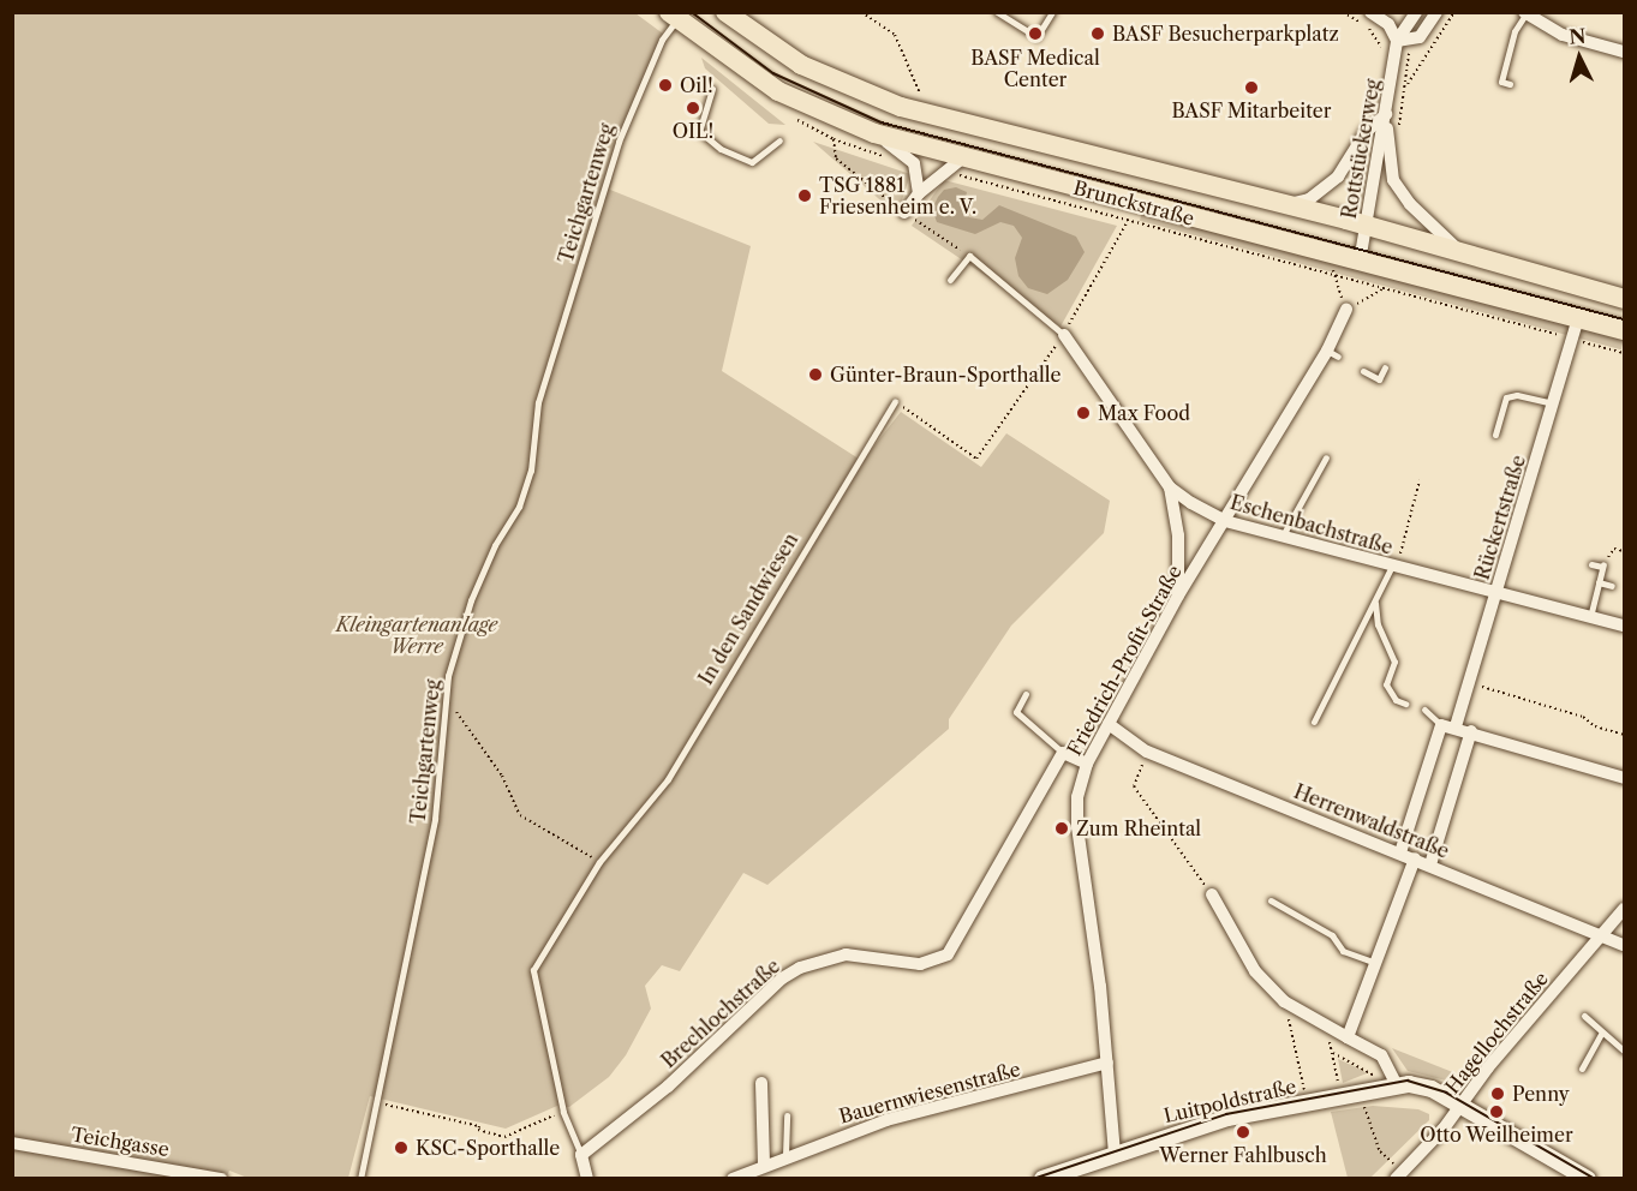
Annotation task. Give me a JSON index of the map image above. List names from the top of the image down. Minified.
{"streets":{"main road":["Brunckstraße"],"street":["Rottstückerweg","Rückertstraße","Eschenbachstraße","In den Sandwiesen","Friedrich-Profit-Straße","Herrenwaldstraße","Brechlochstraße","Hagellochstraße","Bauernwiesenstraße","Luitpoldstraße","Teichgasse"],"lane":["Teichgartenweg"]},"crossings":[["Rottstückerweg","Brunckstraße"],["Teichgartenweg","Brunckstraße"],["Brunckstraße","Rückertstraße"],["Rückertstraße","Eschenbachstraße"],["Eschenbachstraße","Friedrich-Profit-Straße"],["In den Sandwiesen","Brechlochstraße"],["Friedrich-Profit-Straße","Herrenwaldstraße"],["Friedrich-Profit-Straße","Bauernwiesenstraße"],["Friedrich-Profit-Straße","Luitpoldstraße"],["Herrenwaldstraße","Hagellochstraße"],["Hagellochstraße","Luitpoldstraße"]],"parks":["Kleingartenanlage Werre"],"places":["BASF Medical Center","BASF Besucherparkplatz","Oil!","BASF Mitarbeiter","OIL!","TSG 1881 Friesenheim e. V.","Günter-Braun-Sporthalle","Max Food","Zum Rheintal","Penny","Otto Weilheimer","Werner Fahlbusch","KSC-Sporthalle"],"north":"top"}
